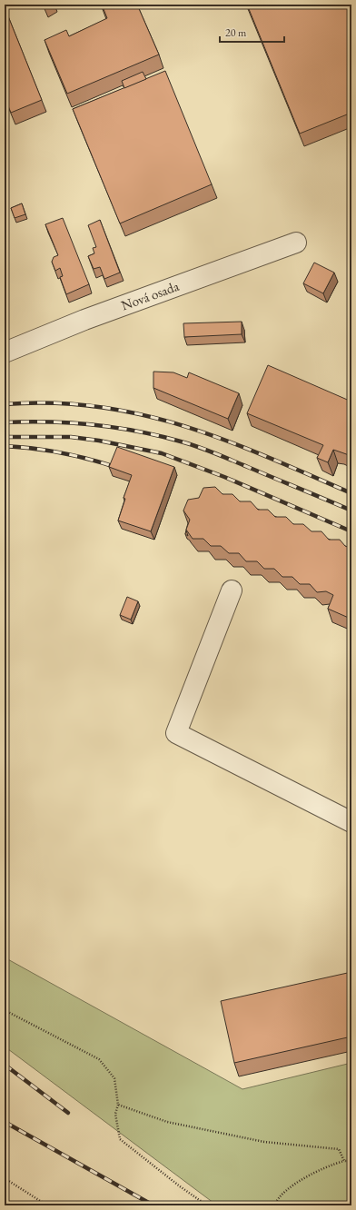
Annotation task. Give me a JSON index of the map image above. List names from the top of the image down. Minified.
{"streets":{"street":["Nová osada"]},"scale_bar":"20 m"}
